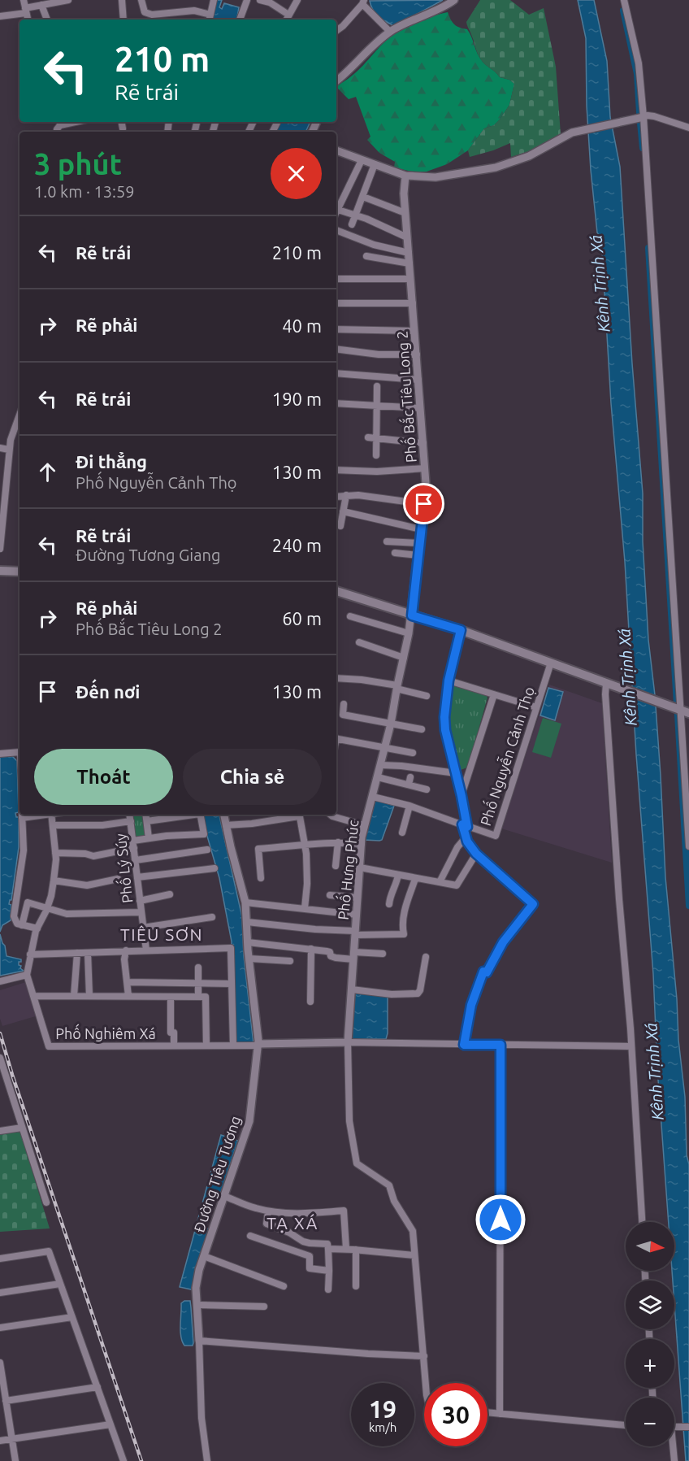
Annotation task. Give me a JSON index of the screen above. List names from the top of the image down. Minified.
{"streets":{"street":["Phố Bắc Tiêu Long 2","Phố Nguyễn Cảnh Thọ","Phố Lý Súy","Phố Hưng Phúc","Phố Nghiêm Xá","Đường Tiêu Tương"]},"crossings":[["Phố Bắc Tiêu Long 2","Phố Hưng Phúc"],["Phố Nghiêm Xá","Đường Tiêu Tương"]],"districts":["TIÊU SƠN","TẠ XÁ"],"water":["Kênh Trịnh Xá"],"north":"right","page":{"turn":["210 m","Rẽ trái"],"heading":["3 phút","1.0 km · 13:59"],"list":[{"name":"Rẽ trái","value":"210 m"},{"name":"Rẽ phải","value":"40 m"},{"name":"Rẽ trái","value":"190 m"},{"name":"Đi thẳng","note":"Phố Nguyễn Cảnh Thọ","value":"130 m"},{"name":"Rẽ trái","note":"Đường Tương Giang","value":"240 m"},{"name":"Rẽ phải","note":"Phố Bắc Tiêu Long 2","value":"60 m"},{"name":"Đến nơi","value":"130 m"}],"buttons":["Thoát","Chia sẻ"],"map_buttons":["+","−"],"speed":"19 km/h","limit":"30"}}
